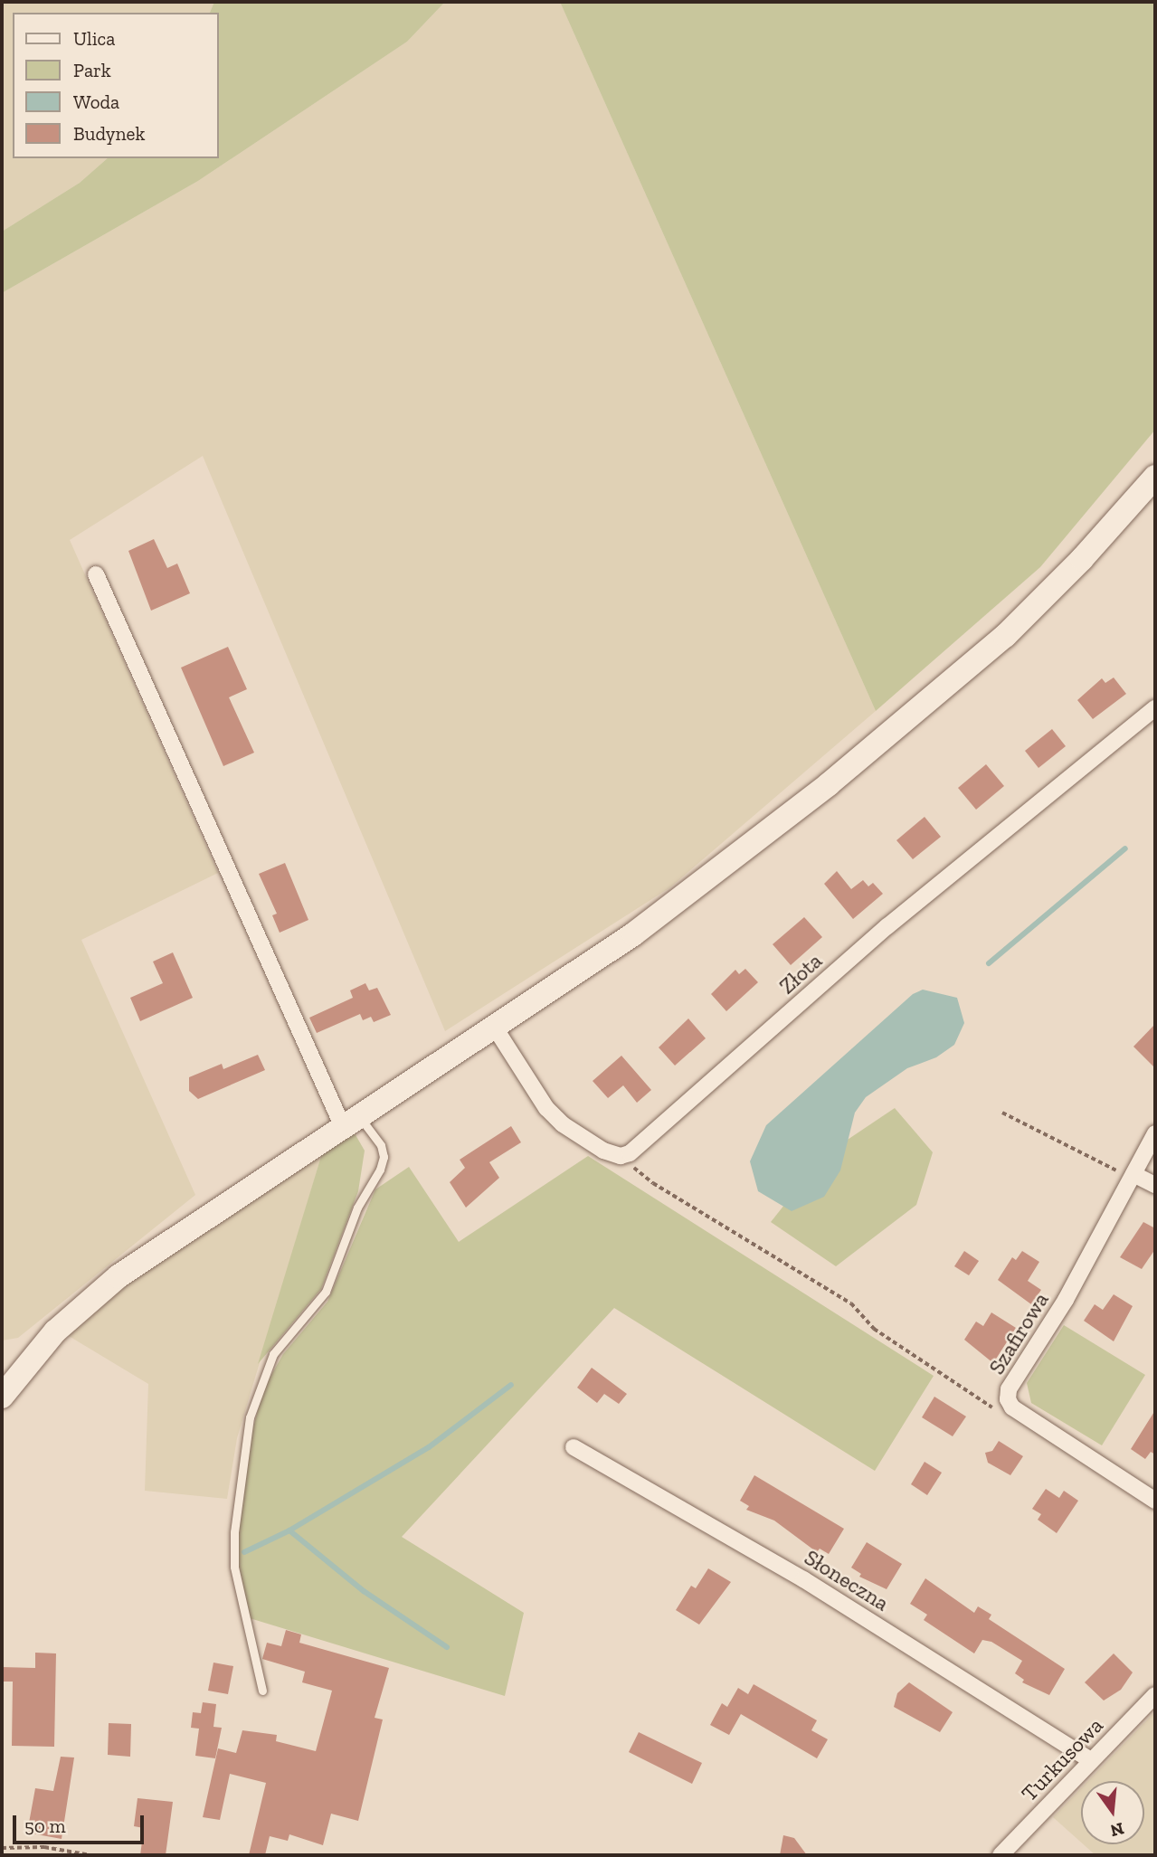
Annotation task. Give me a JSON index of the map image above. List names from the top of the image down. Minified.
{"streets":{"street":["Złota","Szafirowa","Słoneczna","Turkusowa"]},"crossings":[["Słoneczna","Turkusowa"]],"legend":["Ulica","Park","Woda","Budynek"],"scale_bar":"50 m","north":"bottom"}
